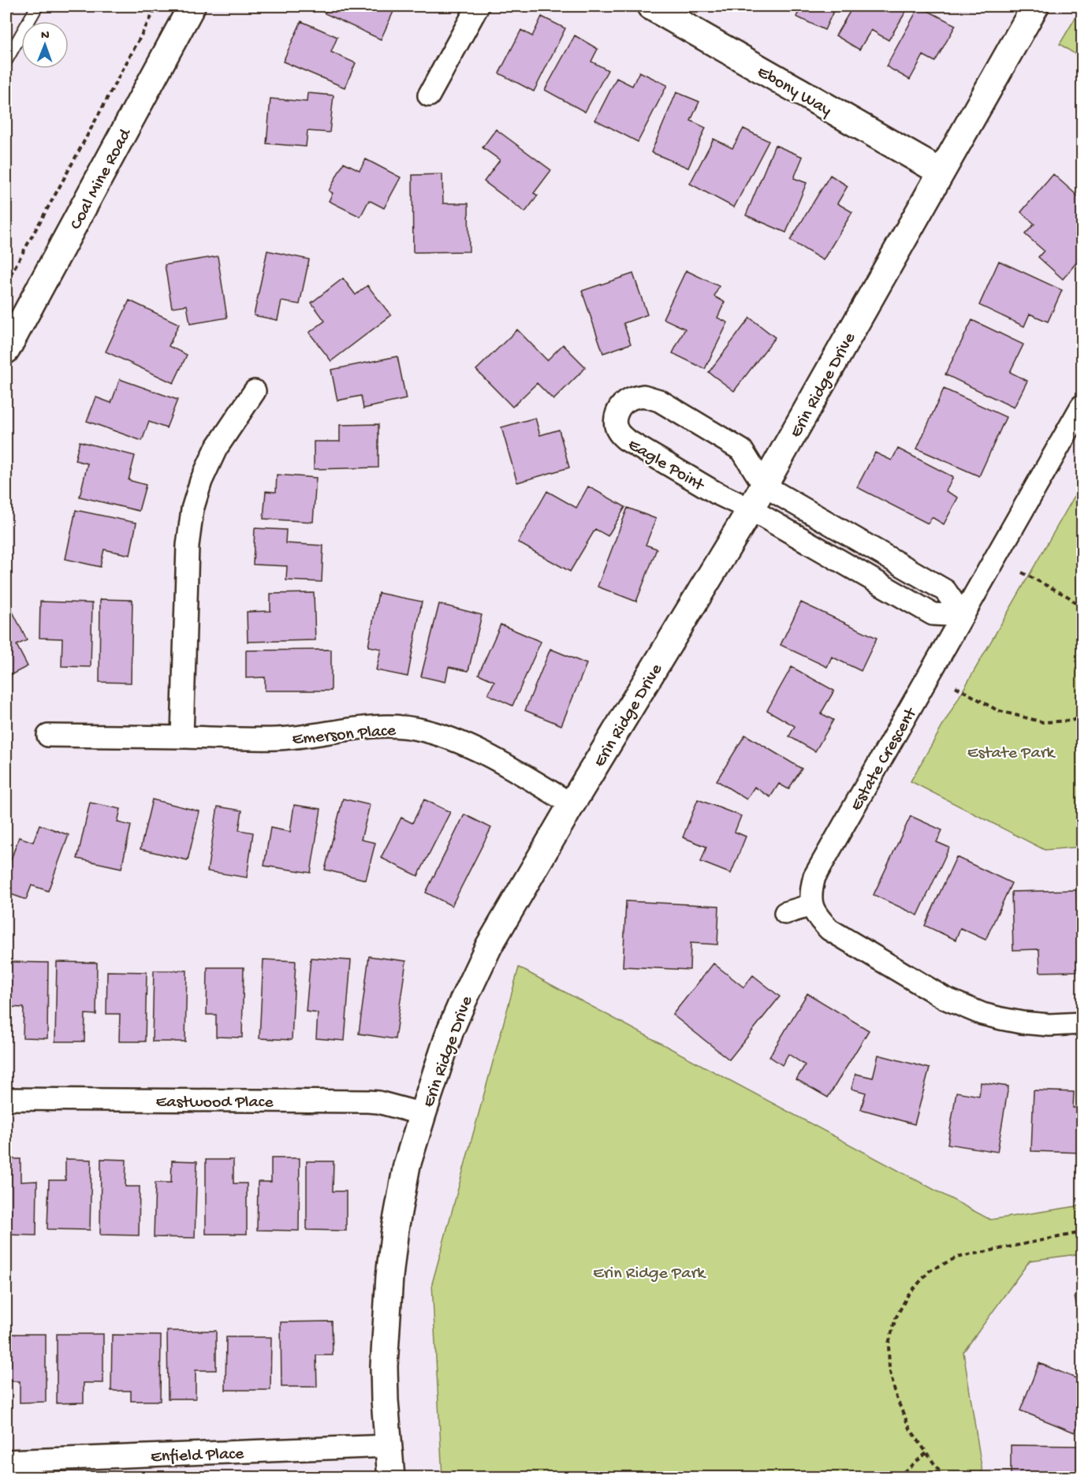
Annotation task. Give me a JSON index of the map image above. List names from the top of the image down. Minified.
{"streets":{"street":["Ebony Way","Coal Mine Road","Erin Ridge Drive","Eagle Point","Emerson Place","Estate Crescent","Eastwood Place","Enfield Place"]},"crossings":[["Ebony Way","Erin Ridge Drive"],["Erin Ridge Drive","Eagle Point"],["Erin Ridge Drive","Emerson Place"],["Erin Ridge Drive","Eastwood Place"],["Erin Ridge Drive","Enfield Place"]],"parks":["Estate Park","Erin Ridge Park"],"north":"top"}
